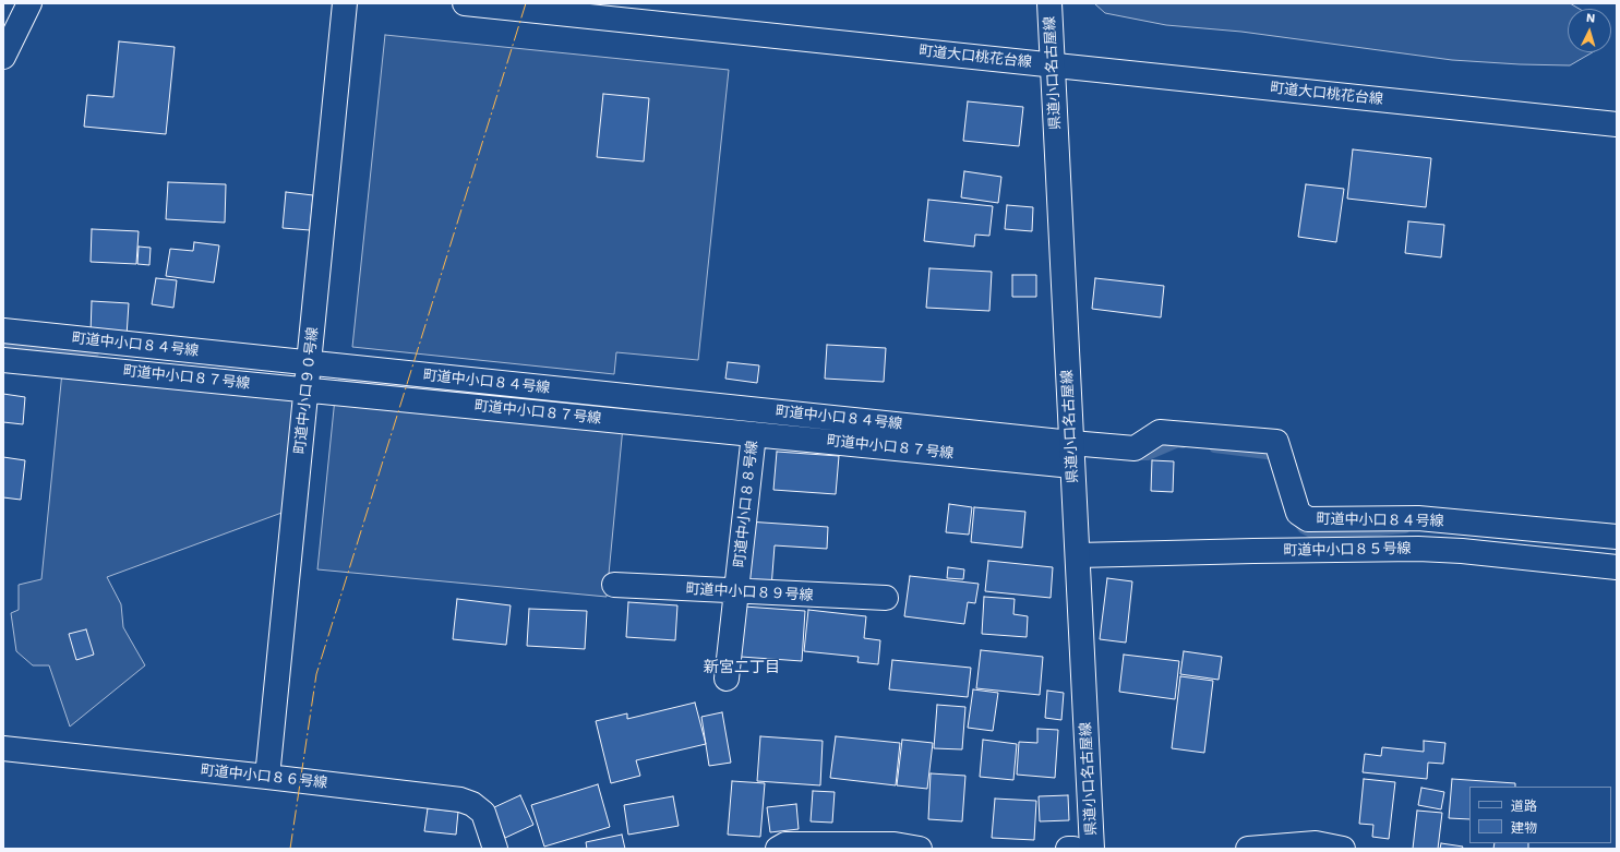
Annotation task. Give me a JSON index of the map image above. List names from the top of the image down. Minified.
{"streets":{"main road":["町道大口桃花台線","県道小口名古屋線","町道中小口８４号線","町道中小口８７号線","町道中小口９０号線","町道中小口８８号線","町道中小口８５号線","町道中小口８９号線","町道中小口８６号線"]},"crossings":[["町道大口桃花台線","県道小口名古屋線"],["県道小口名古屋線","町道中小口８４号線"],["県道小口名古屋線","町道中小口８７号線"],["県道小口名古屋線","町道中小口８５号線"],["町道中小口８４号線","町道中小口９０号線"],["町道中小口８７号線","町道中小口９０号線"],["町道中小口８７号線","町道中小口８８号線"],["町道中小口９０号線","町道中小口８６号線"],["町道中小口８８号線","町道中小口８９号線"]],"districts":["新宮二丁目"],"legend":["道路","建物"],"north":"top"}
